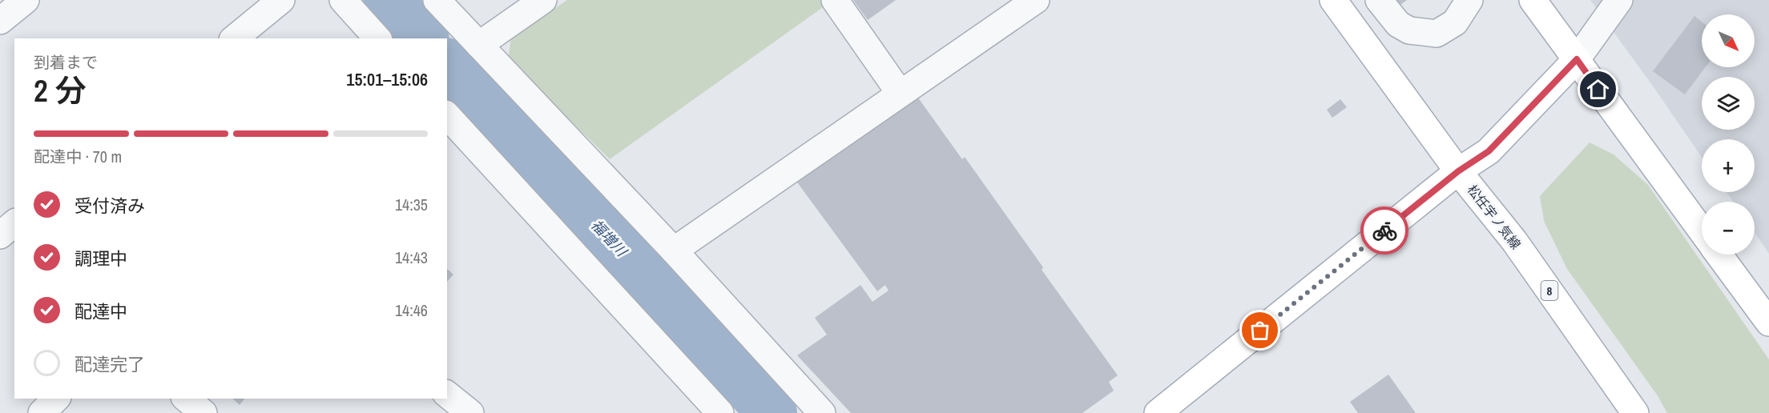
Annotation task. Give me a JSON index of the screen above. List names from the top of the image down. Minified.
{"streets":{"main road":["松任宇ノ気線","8"]},"water":["福増川"],"north":"bottom right","page":{"map_buttons":["+","−"],"heading":["2 分","到着まで","15:01–15:06"],"bar":"配達中 · 70 m","list":[["受付済み","14:35"],["調理中","14:43"],["配達中","14:46"],"配達完了"]}}
